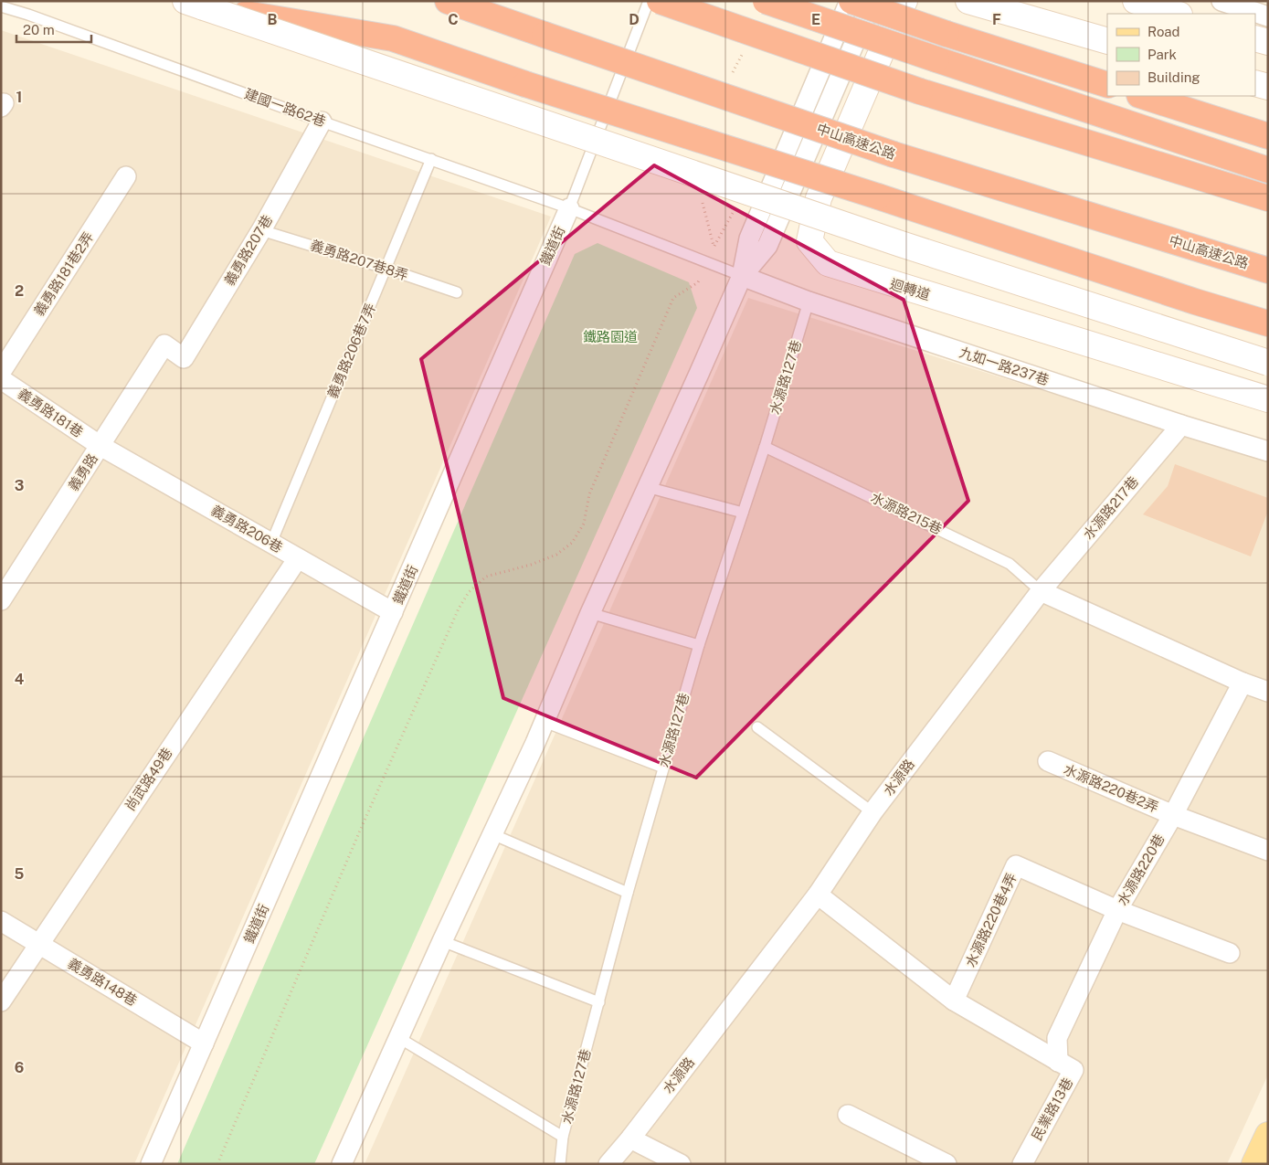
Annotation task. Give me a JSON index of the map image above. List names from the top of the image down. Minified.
{"streets":{"highway":["中山高速公路"],"street":["鐵道街","義勇路207巷","義勇路181巷2弄","迴轉道","九如一路237巷","義勇路181巷","義勇路","水源路217巷","義勇路206巷","水源路","尚武路49巷","水源路220巷2弄","水源路220巷","水源路220巷4弄","義勇路148巷","民業路13巷"],"lane":["建國一路62巷","義勇路207巷8弄","義勇路206巷7弄","水源路127巷","水源路215巷"]},"crossings":[["建國一路62巷","鐵道街"],["建國一路62巷","義勇路207巷"],["建國一路62巷","義勇路206巷7弄"],["建國一路62巷","九如一路237巷"],["鐵道街","義勇路206巷"],["鐵道街","義勇路148巷"],["義勇路207巷","義勇路207巷8弄"],["義勇路207巷","義勇路"],["義勇路207巷8弄","義勇路206巷7弄"],["義勇路206巷7弄","義勇路206巷"],["九如一路237巷","水源路127巷"],["九如一路237巷","水源路217巷"],["水源路127巷","水源路215巷"],["義勇路181巷","義勇路"],["義勇路181巷","義勇路206巷"],["義勇路","義勇路206巷"],["水源路217巷","水源路215巷"],["水源路217巷","水源路"],["水源路215巷","水源路"],["義勇路206巷","尚武路49巷"],["尚武路49巷","義勇路148巷"],["水源路220巷2弄","水源路220巷"],["水源路220巷","水源路220巷4弄"],["水源路220巷","民業路13巷"]],"parks":["鐵路園道"],"legend":["Road","Park","Building"],"scale_bar":"20 m","grid":{"columns":["B","C","D","E","F"],"rows":["1","2","3","4","5","6"]}}
